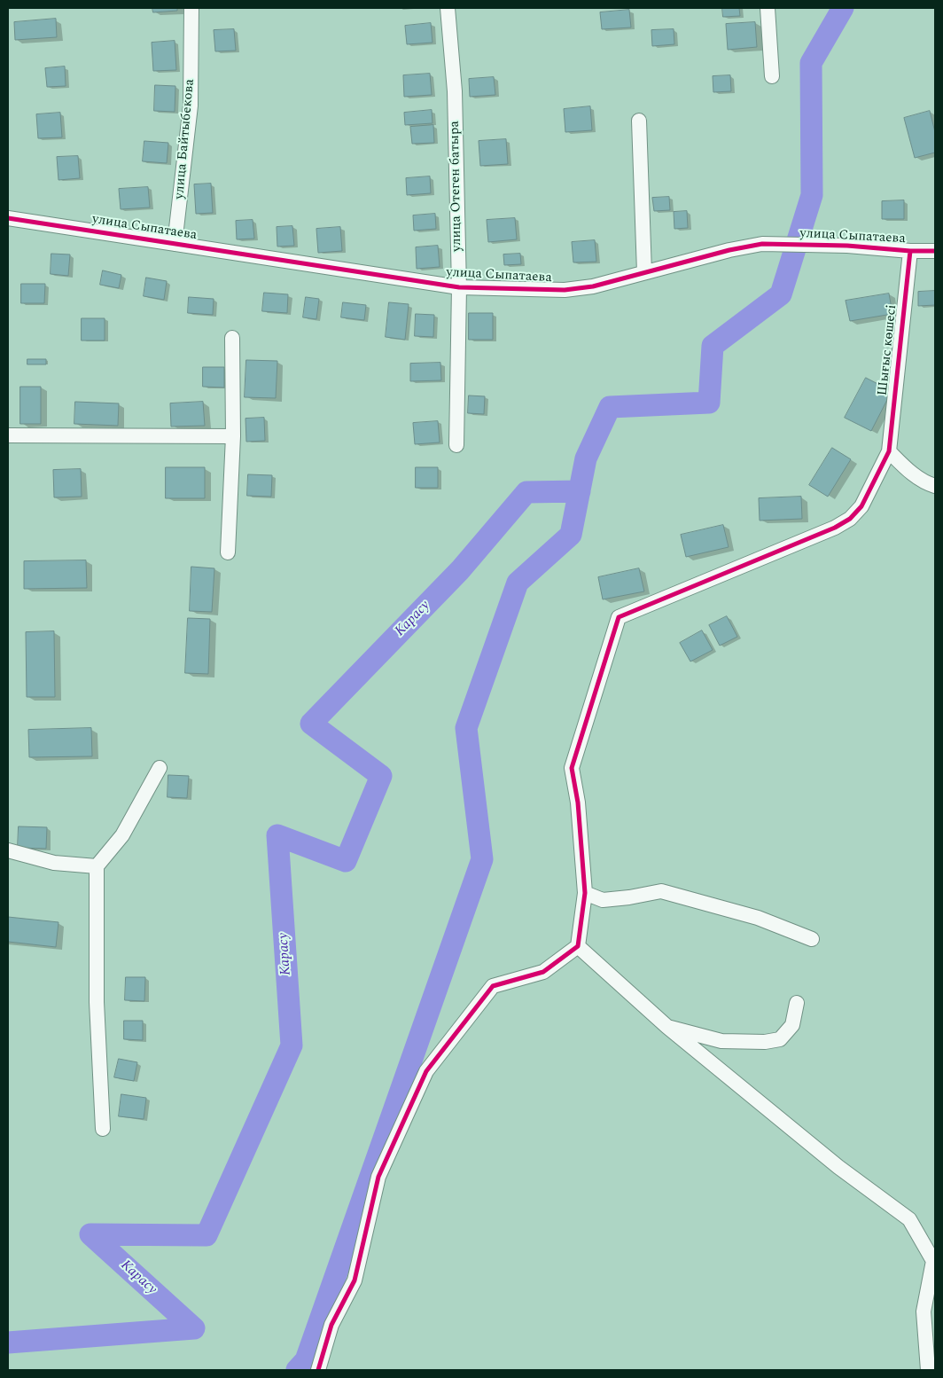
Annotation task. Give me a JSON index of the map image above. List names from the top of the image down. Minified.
{"streets":{"street":["улица Байтыбекова","улица Отеген батыра","улица Сыпатаева","Шығыс көшесі"]},"crossings":[["улица Байтыбекова","улица Сыпатаева"],["улица Отеген батыра","улица Сыпатаева"],["улица Сыпатаева","Шығыс көшесі"]],"water":["Карасу"]}
